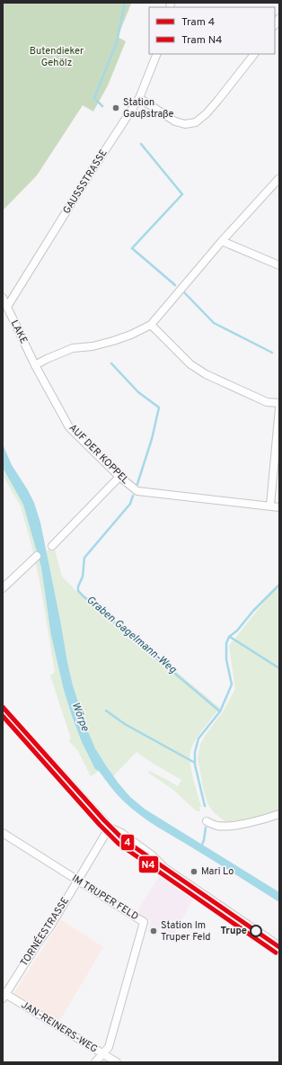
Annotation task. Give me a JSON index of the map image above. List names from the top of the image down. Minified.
{"streets":{"street":["GAUSSSTRASSE","LAKE","AUF DER KOPPEL","IM TRUPER FELD","TORNÉESTRASSE","JAN-REINERS-WEG"]},"crossings":[["GAUSSSTRASSE","LAKE"],["LAKE","AUF DER KOPPEL"],["IM TRUPER FELD","TORNÉESTRASSE"],["IM TRUPER FELD","JAN-REINERS-WEG"],["TORNÉESTRASSE","JAN-REINERS-WEG"]],"water":["Graben Gagelmann-Weg","Wörpe"],"parks":["Butendieker Gehölz"],"places":["Station Gaußstraße","Mari Lo","Station Im Truper Feld","Trupe"],"lines":["tram line 4","tram line N4"],"legend":["Tram 4","Tram N4"]}
